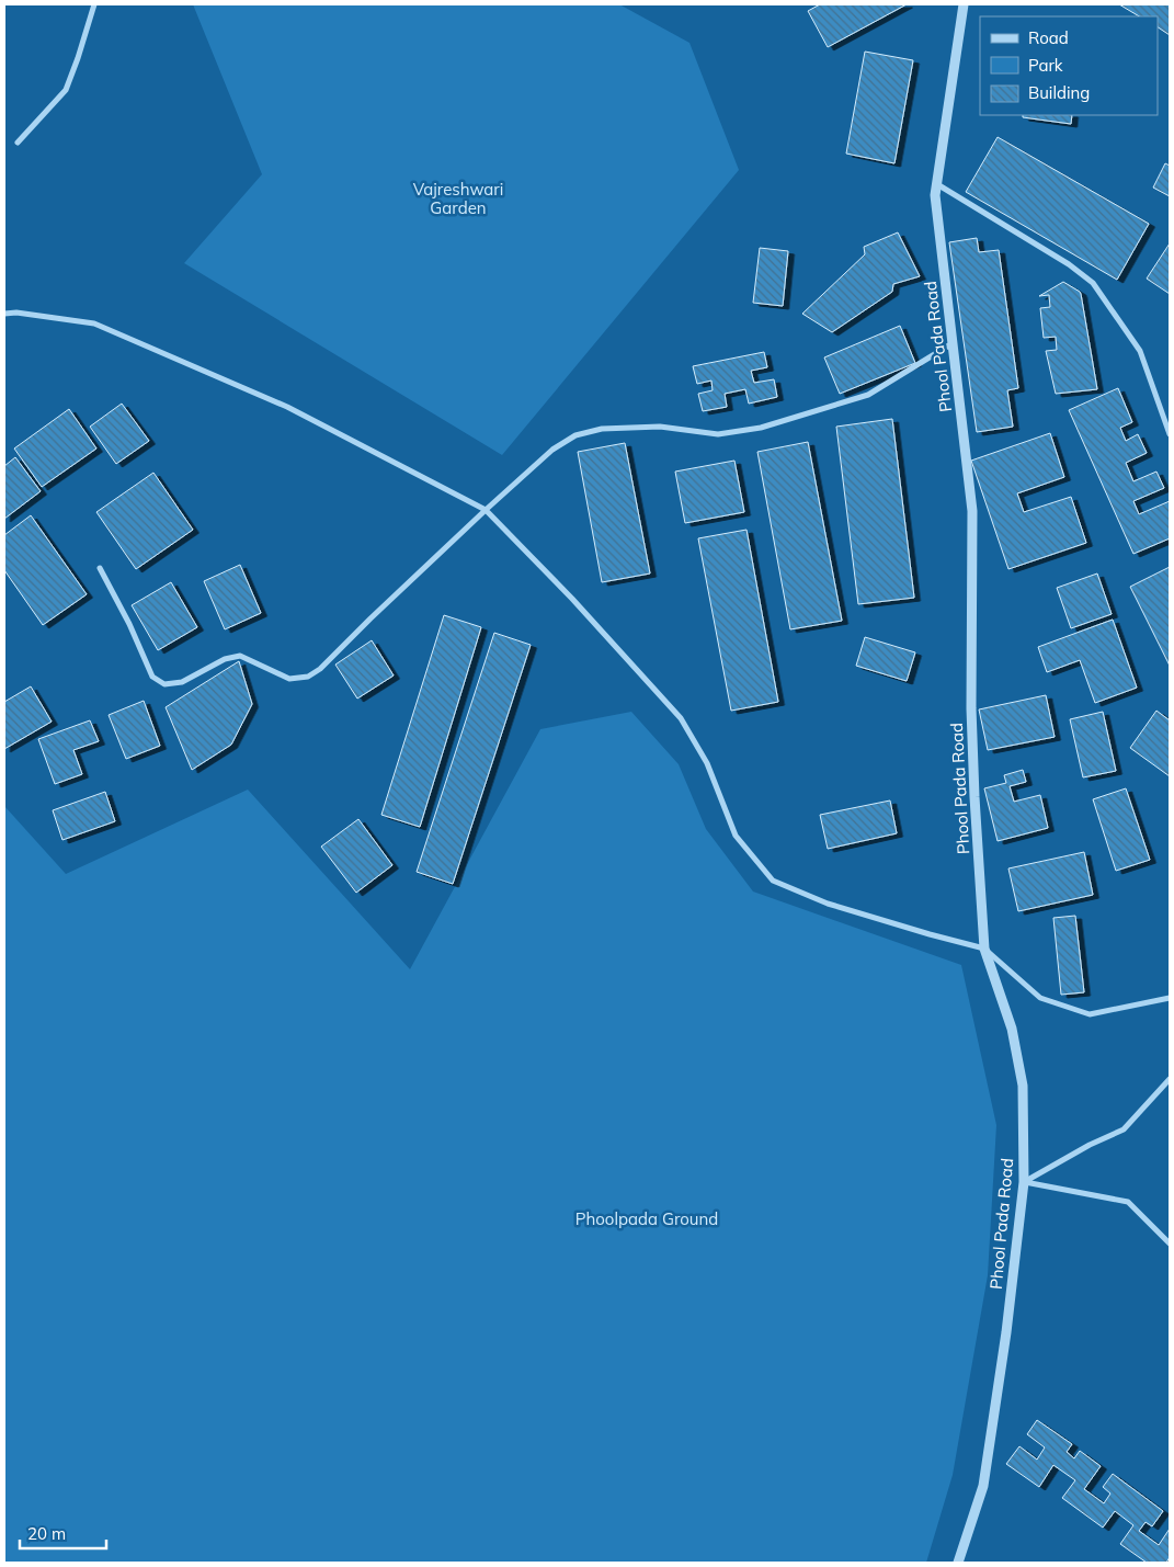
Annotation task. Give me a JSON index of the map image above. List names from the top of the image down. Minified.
{"streets":{"street":["Phool Pada Road"]},"parks":["Vajreshwari Garden","Phoolpada Ground"],"legend":["Road","Park","Building"],"scale_bar":"20 m"}
